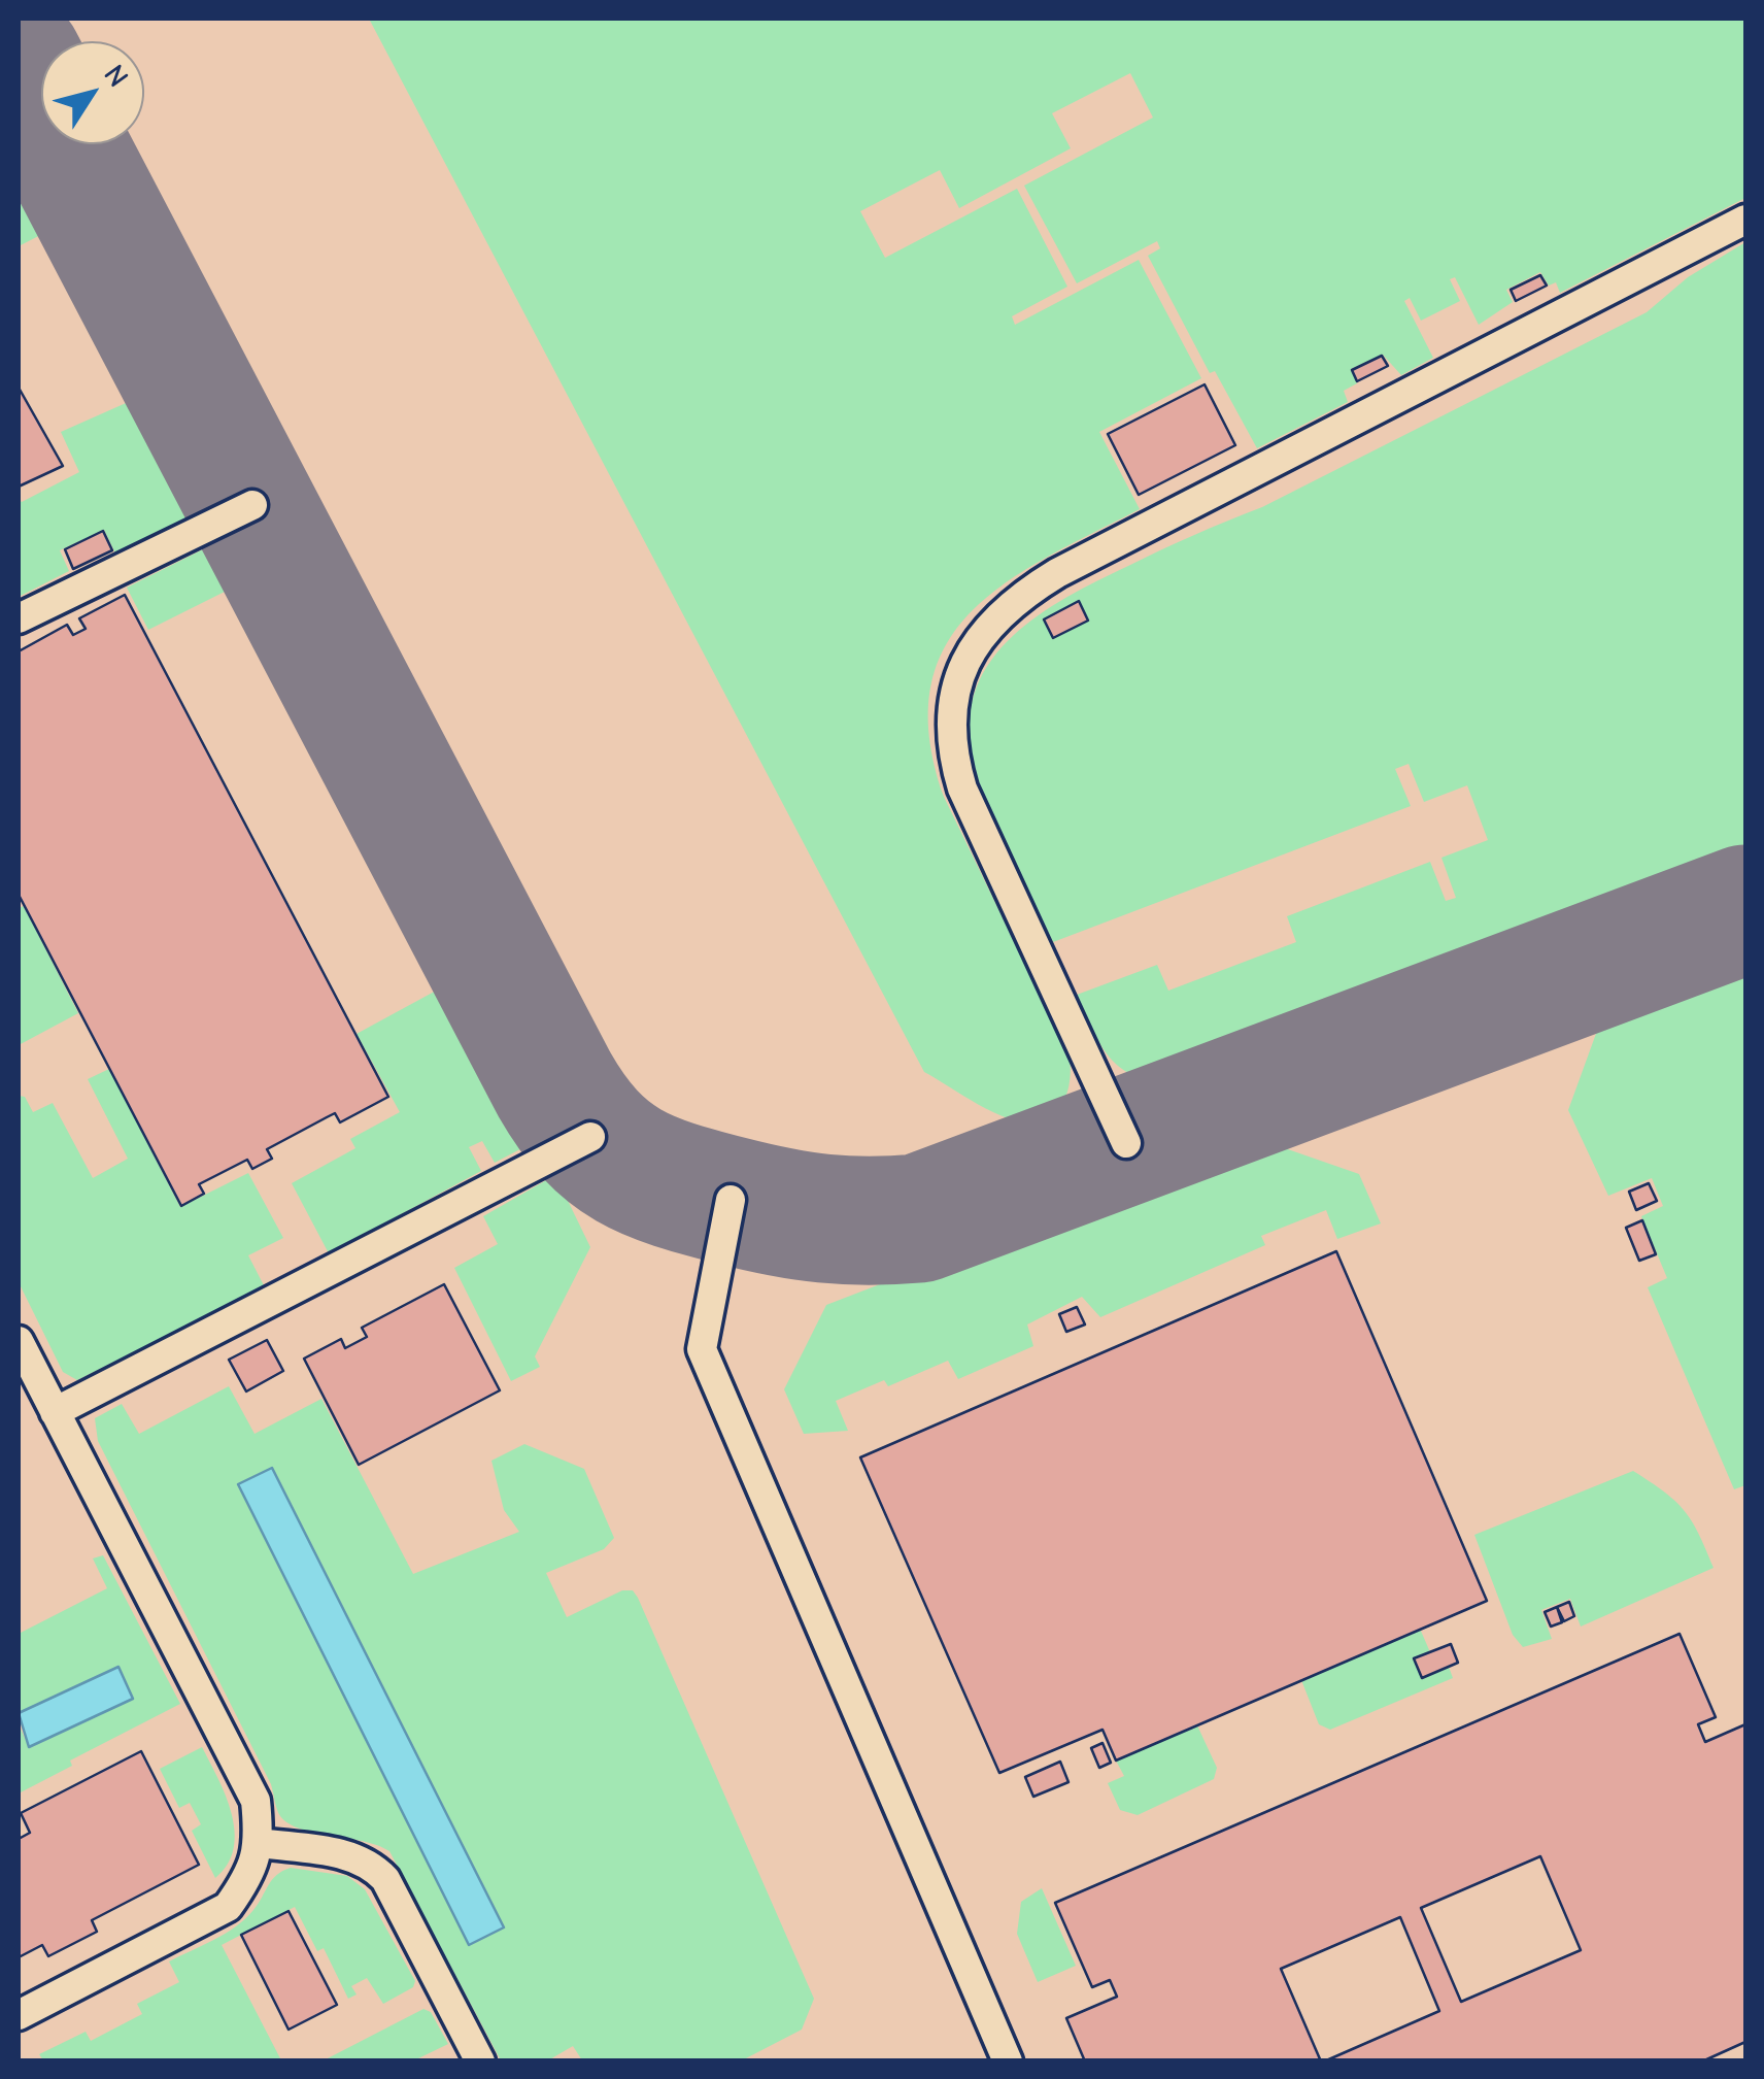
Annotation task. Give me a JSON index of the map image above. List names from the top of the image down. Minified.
{"north":"top right"}
